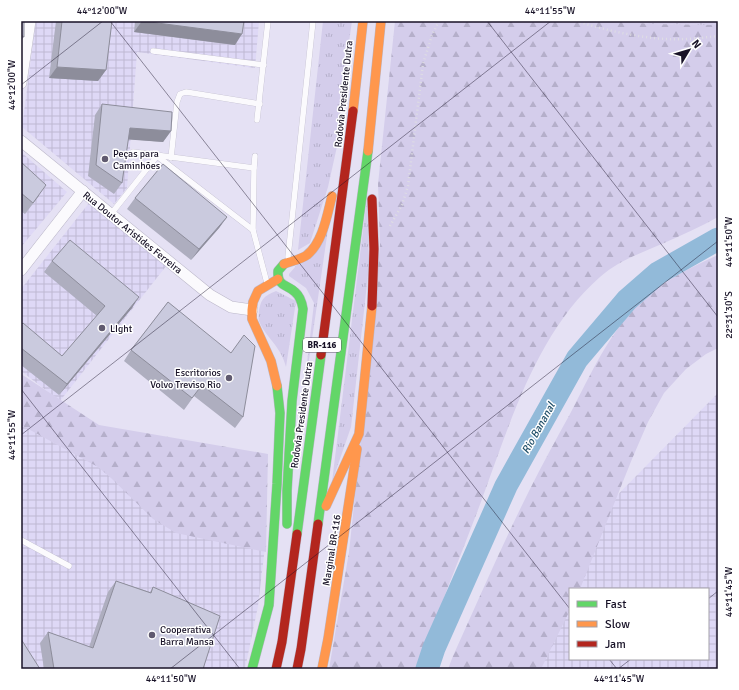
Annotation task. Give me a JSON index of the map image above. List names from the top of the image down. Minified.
{"streets":{"main road":["Rodovia Presidente Dutra","BR-116","Marginal BR-116"],"street":["Rua Doutor Aristides Ferreira"]},"crossings":[["BR-116","Marginal BR-116"]],"water":["Rio Bananal"],"places":["Peças para Caminhões","LIght","Escritorios Volvo Treviso Rio","Cooperativa Barra Mansa"],"legend":["Fast","Slow","Jam"],"north":"top right","coordinates":["44°12'00\"W","44°11'55\"W","44°11'50\"W","22°31'30\"S","44°11'45\"W"]}
